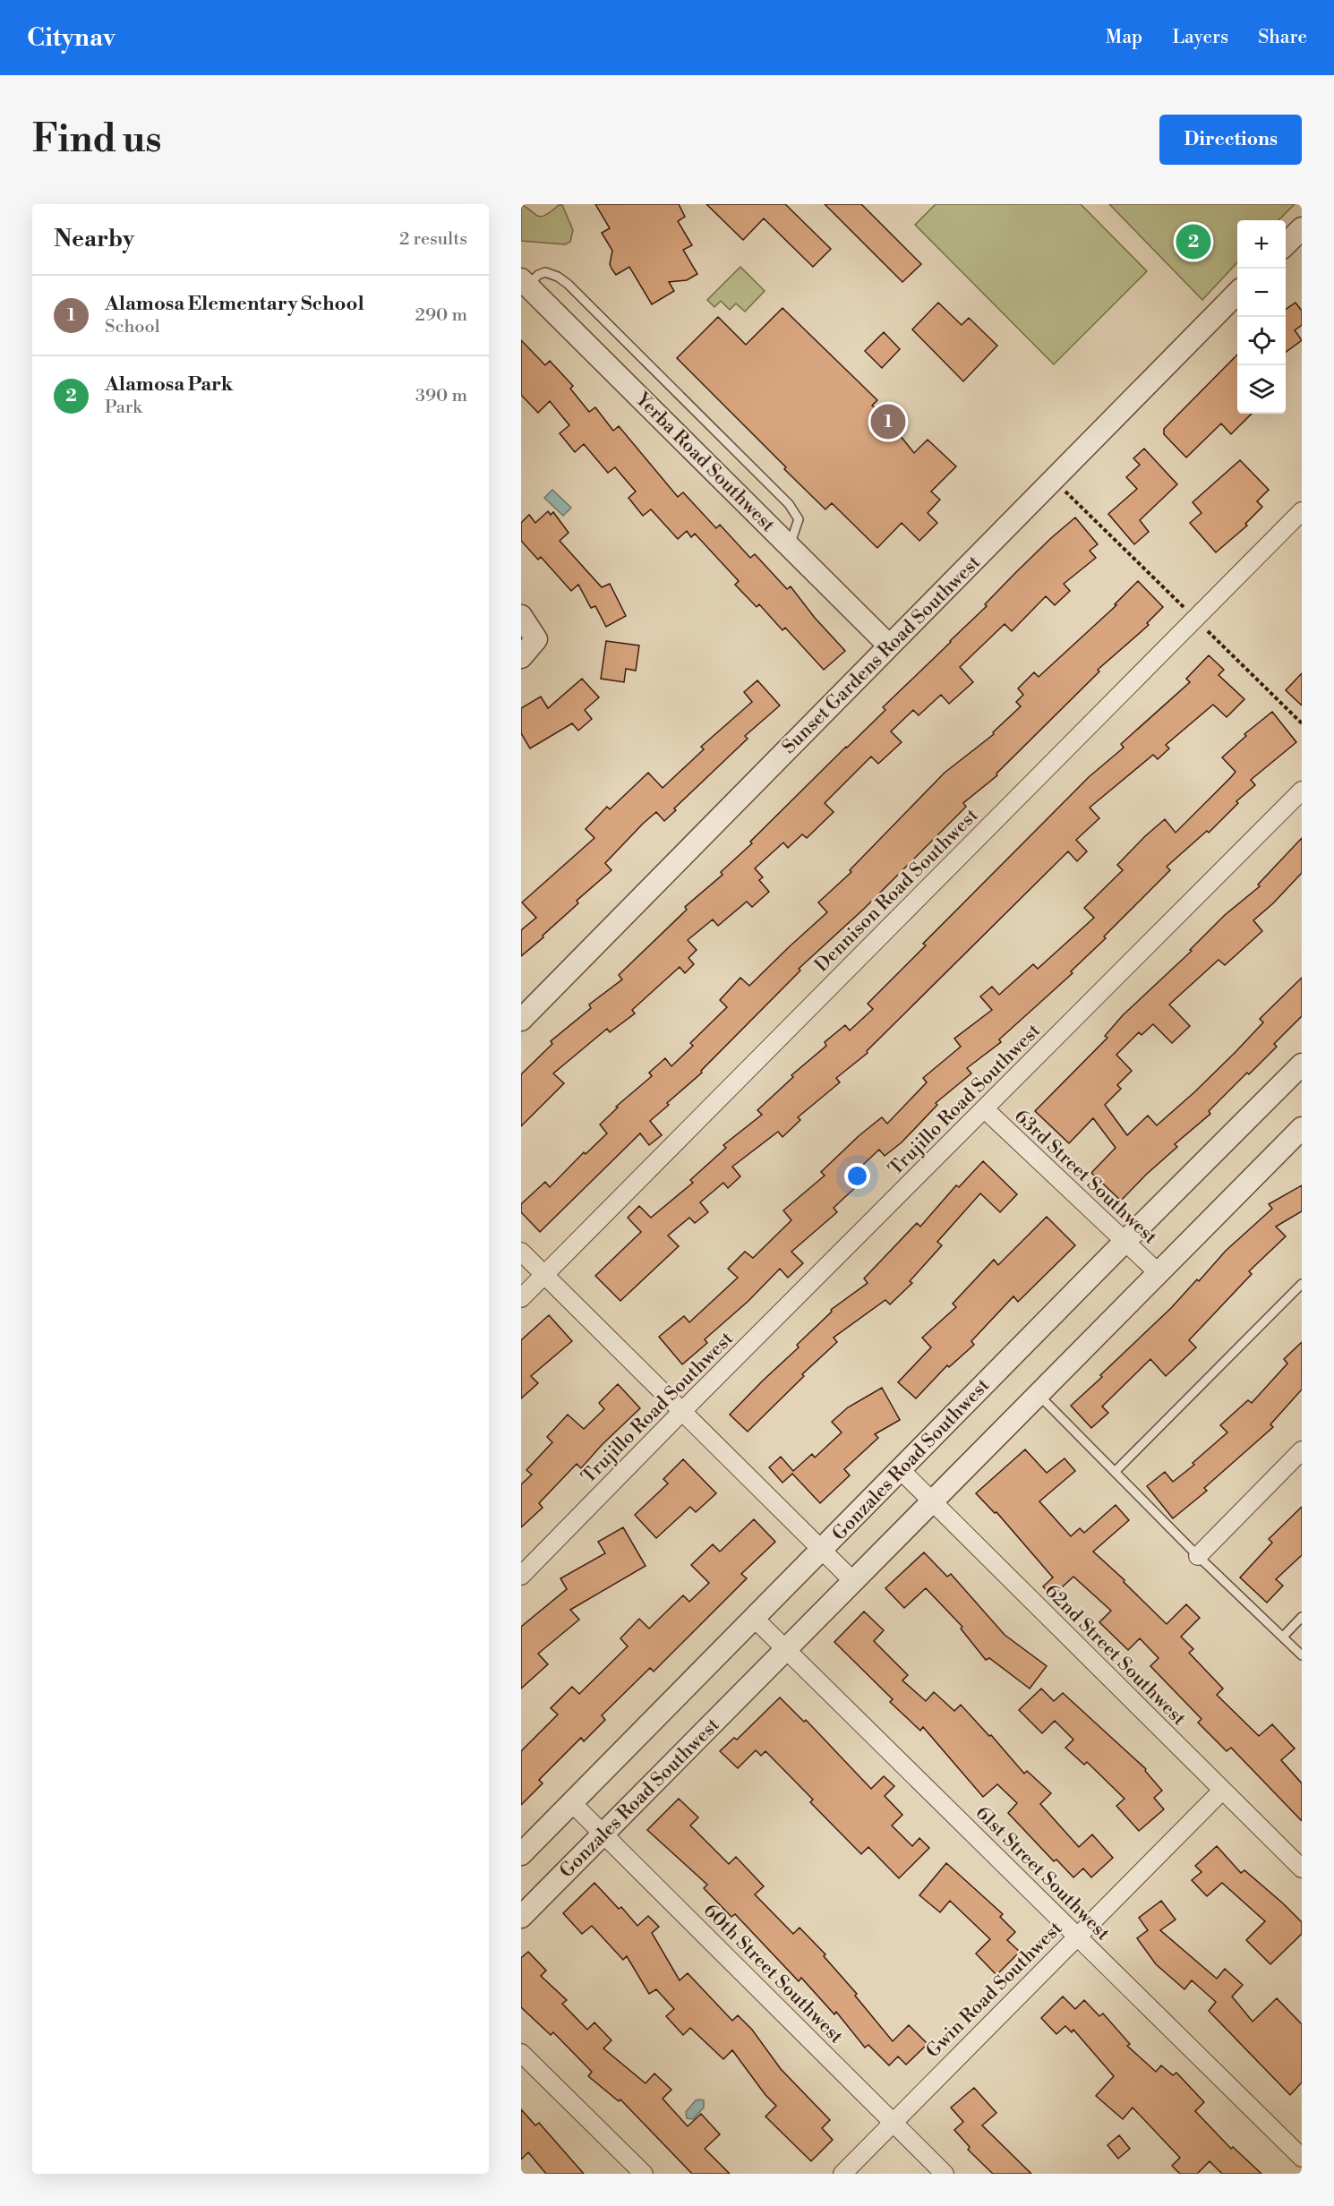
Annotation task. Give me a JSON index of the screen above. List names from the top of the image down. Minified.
{"streets":{"street":["Yerba Road Southwest","Sunset Gardens Road Southwest","Dennison Road Southwest","Trujillo Road Southwest","63rd Street Southwest","Gonzales Road Southwest","62nd Street Southwest","61st Street Southwest","60th Street Southwest","Gwin Road Southwest"]},"crossings":[["Yerba Road Southwest","Sunset Gardens Road Southwest"],["Trujillo Road Southwest","63rd Street Southwest"],["63rd Street Southwest","Gonzales Road Southwest"],["Gonzales Road Southwest","62nd Street Southwest"],["Gonzales Road Southwest","61st Street Southwest"],["Gonzales Road Southwest","60th Street Southwest"],["62nd Street Southwest","Gwin Road Southwest"],["61st Street Southwest","Gwin Road Southwest"],["60th Street Southwest","Gwin Road Southwest"]],"page":{"header":"Citynav","nav":["Map","Layers","Share"],"buttons":"Directions","title":"Find us","heading":["Nearby","2 results"],"map_buttons":["+","−"],"pins":["2","1"],"list":[{"mark":"1","name":"Alamosa Elementary School","note":"School","value":"290 m"},{"mark":"2","name":"Alamosa Park","note":"Park","value":"390 m"}]}}
